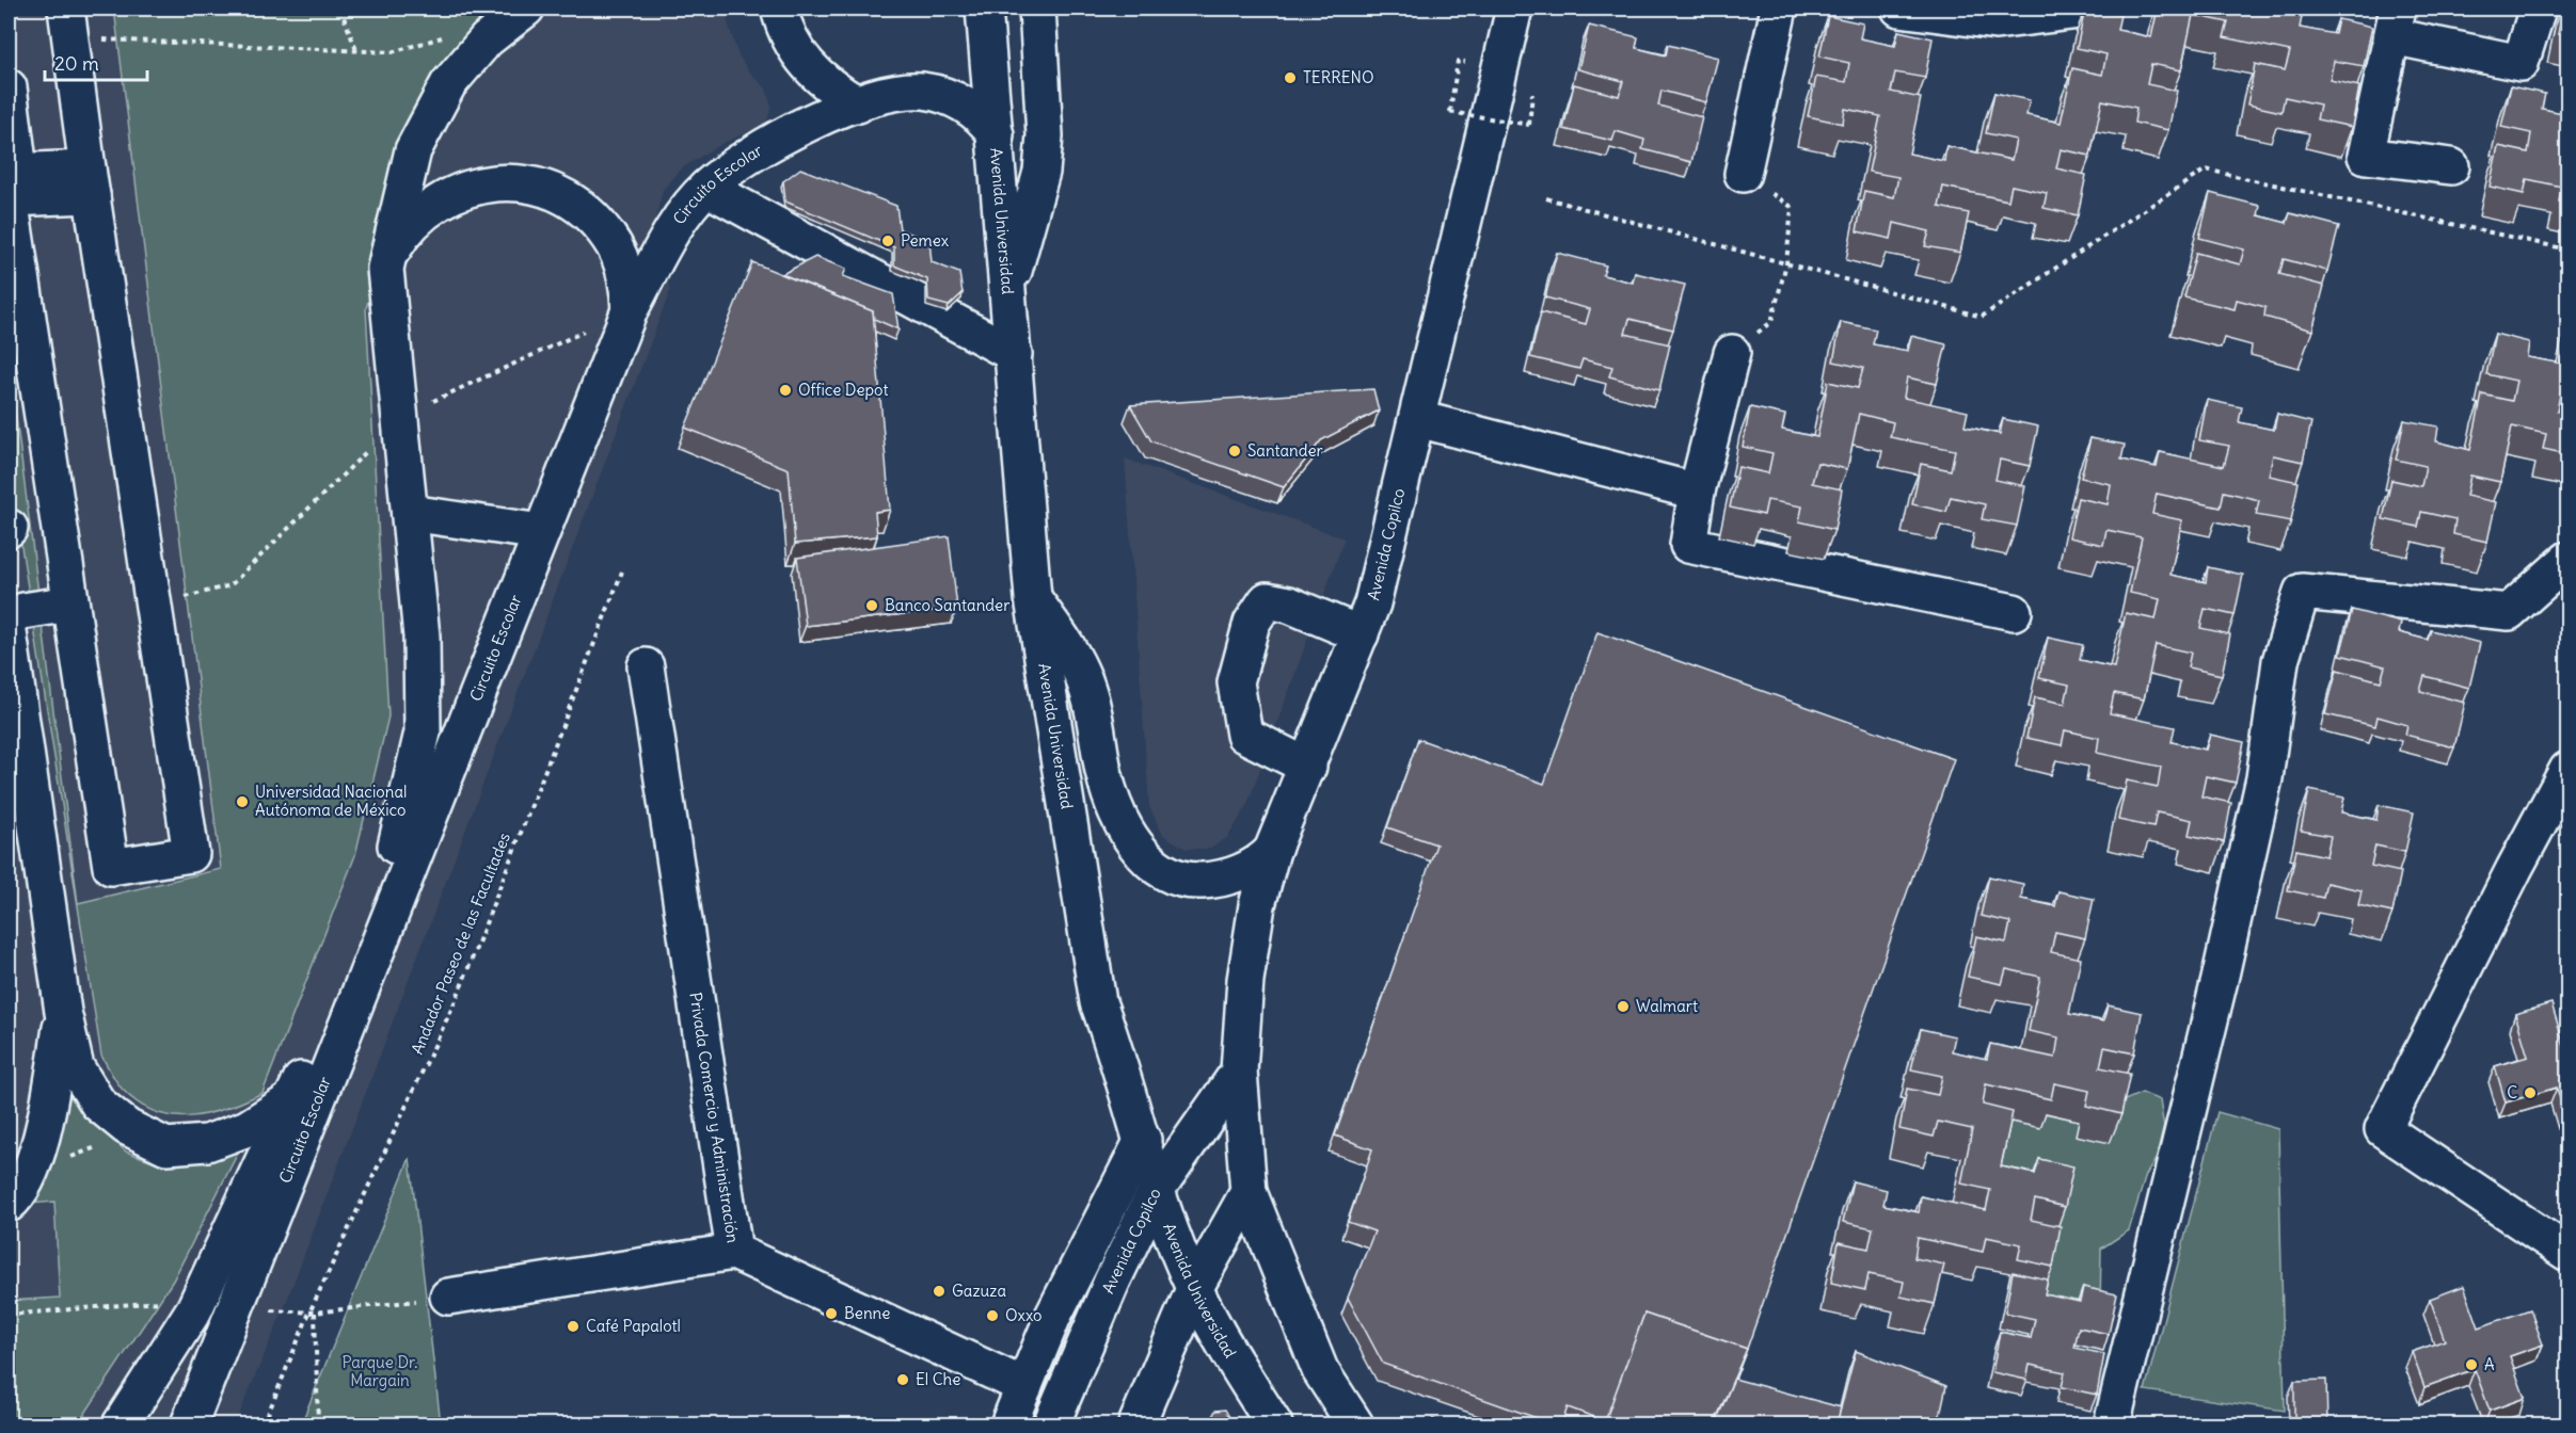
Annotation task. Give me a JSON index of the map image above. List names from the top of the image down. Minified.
{"streets":{"street":["Circuito Escolar","Avenida Universidad","Avenida Copilco","Privada Comercio y Administración"],"path":["Andador Paseo de las Facultades"]},"crossings":[["Circuito Escolar","Avenida Universidad"],["Avenida Universidad","Avenida Copilco"]],"parks":["Parque Dr. Margain"],"places":["TERRENO","Pemex","Office Depot","Santander","Banco Santander","Universidad Nacional Autónoma de México","Walmart","C","Gazuza","Benne","Oxxo","Café Papalotl","A","El Che"],"scale_bar":"20 m"}
